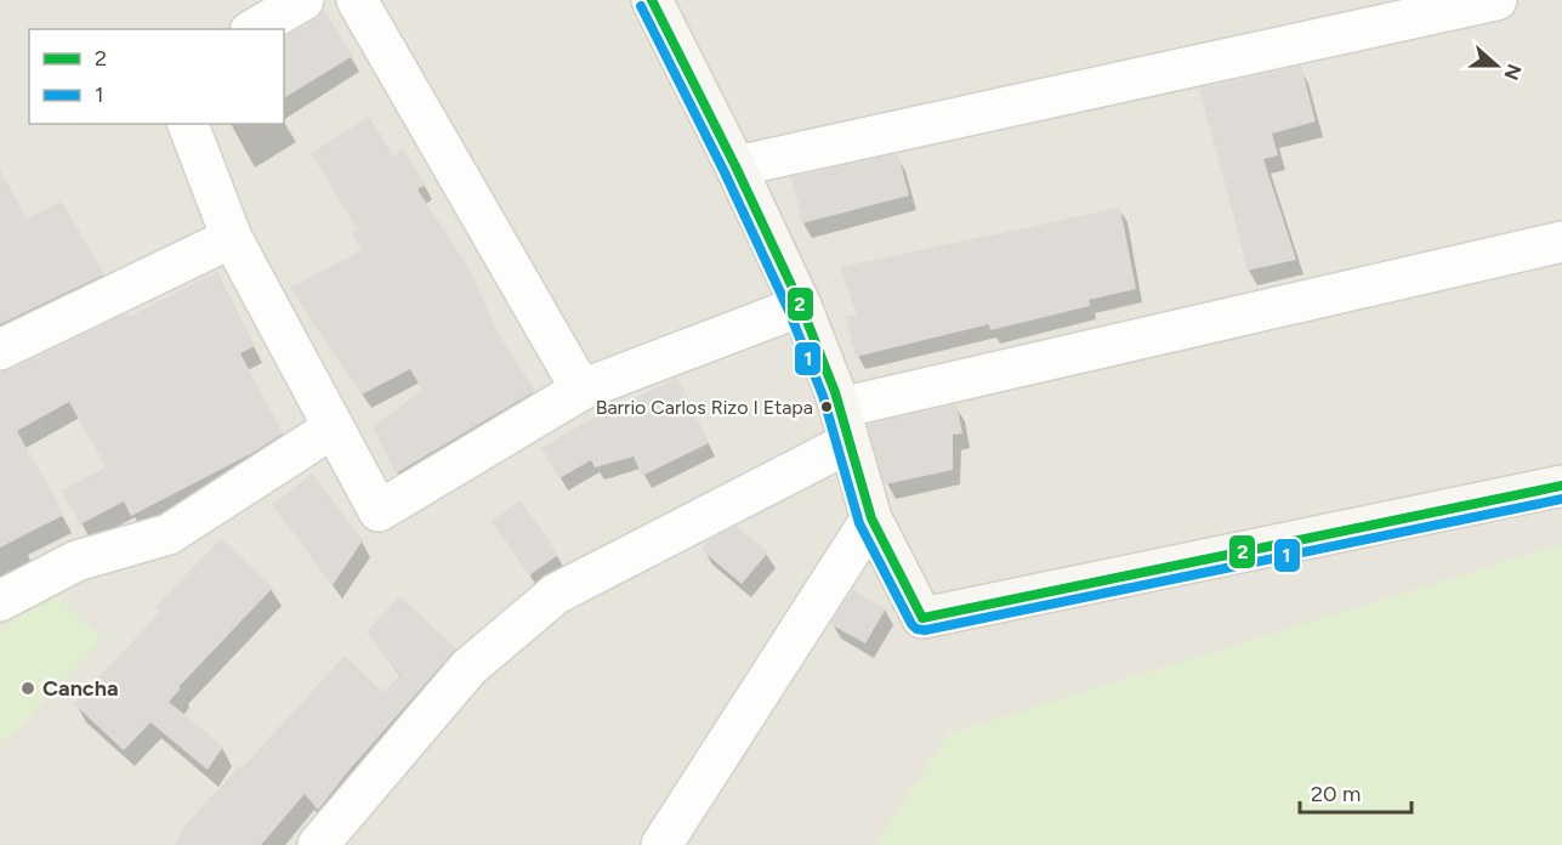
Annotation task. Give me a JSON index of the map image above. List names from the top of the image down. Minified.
{"places":["Barrio Carlos Rizo I Etapa","Cancha"],"lines":["transit line 2","transit line 1"],"legend":["2","1"],"scale_bar":"20 m","north":"right"}
